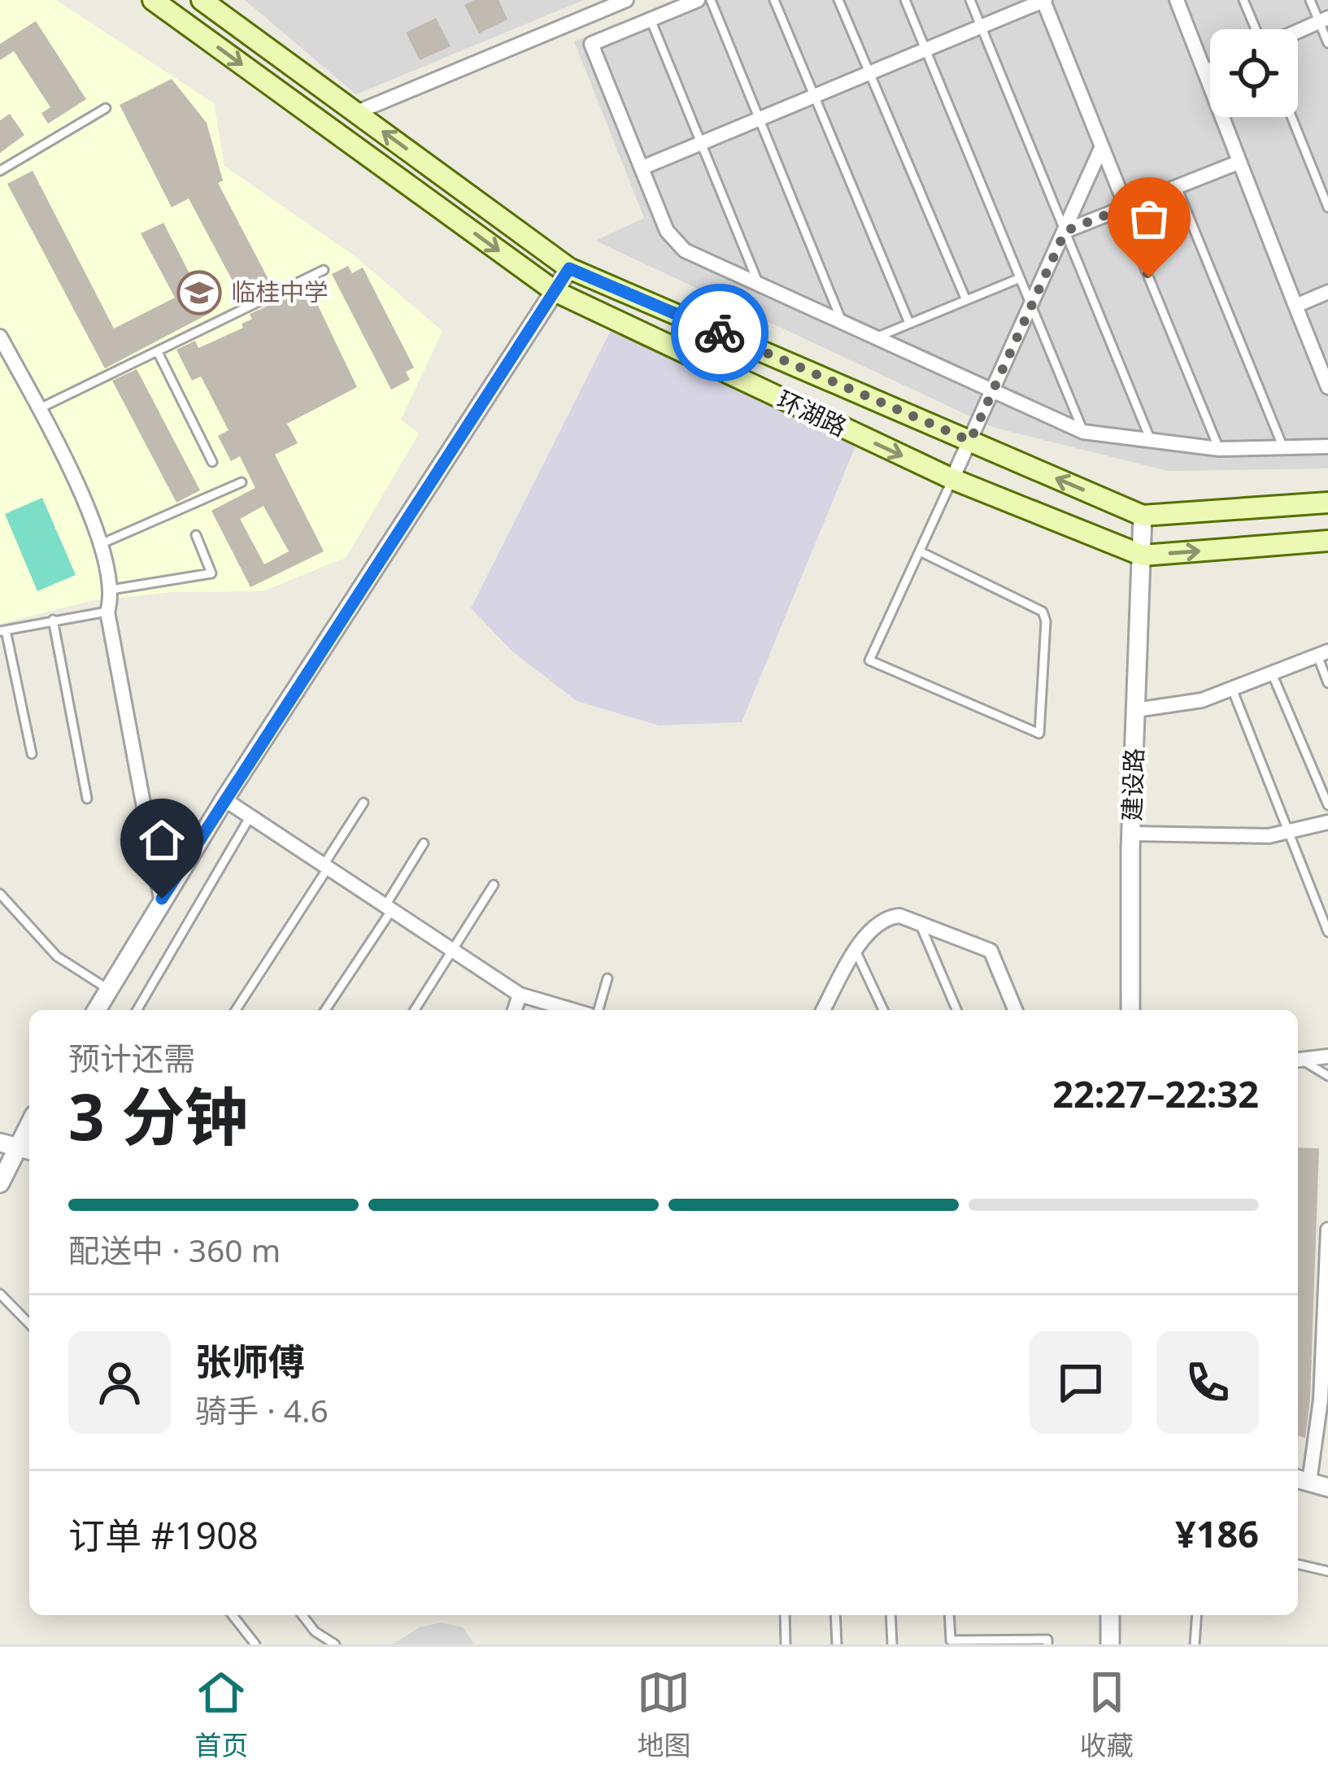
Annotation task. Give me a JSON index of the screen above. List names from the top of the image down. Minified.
{"streets":{"main road":["环湖路"],"street":["建设路"]},"crossings":[["环湖路","建设路"]],"places":{"school or university":["临桂中学"]},"page":{"heading":["3 分钟","预计还需","22:27–22:32"],"panel":["张师傅","骑手 · 4.6","订单 #1908","¥186"],"bar":"配送中 · 360 m","tabs":["首页","地图","收藏"]}}
